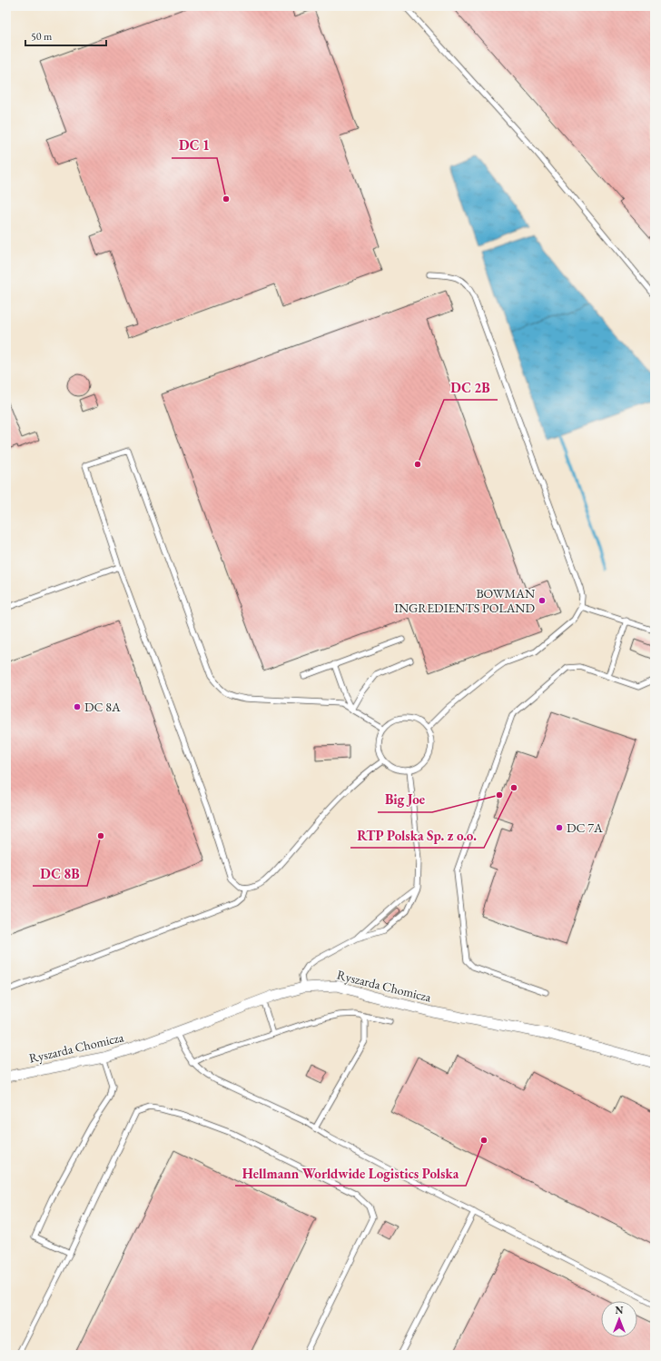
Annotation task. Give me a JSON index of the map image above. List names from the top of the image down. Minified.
{"streets":{"street":["Ryszarda Chomicza"]},"places":["DC 1","DC 2B","BOWMAN INGREDIENTS POLAND","DC 8A","RTP Polska Sp. z o.o.","Big Joe","DC 7A","DC 8B","Hellmann Worldwide Logistics Polska"],"scale_bar":"50 m","north":"top"}
